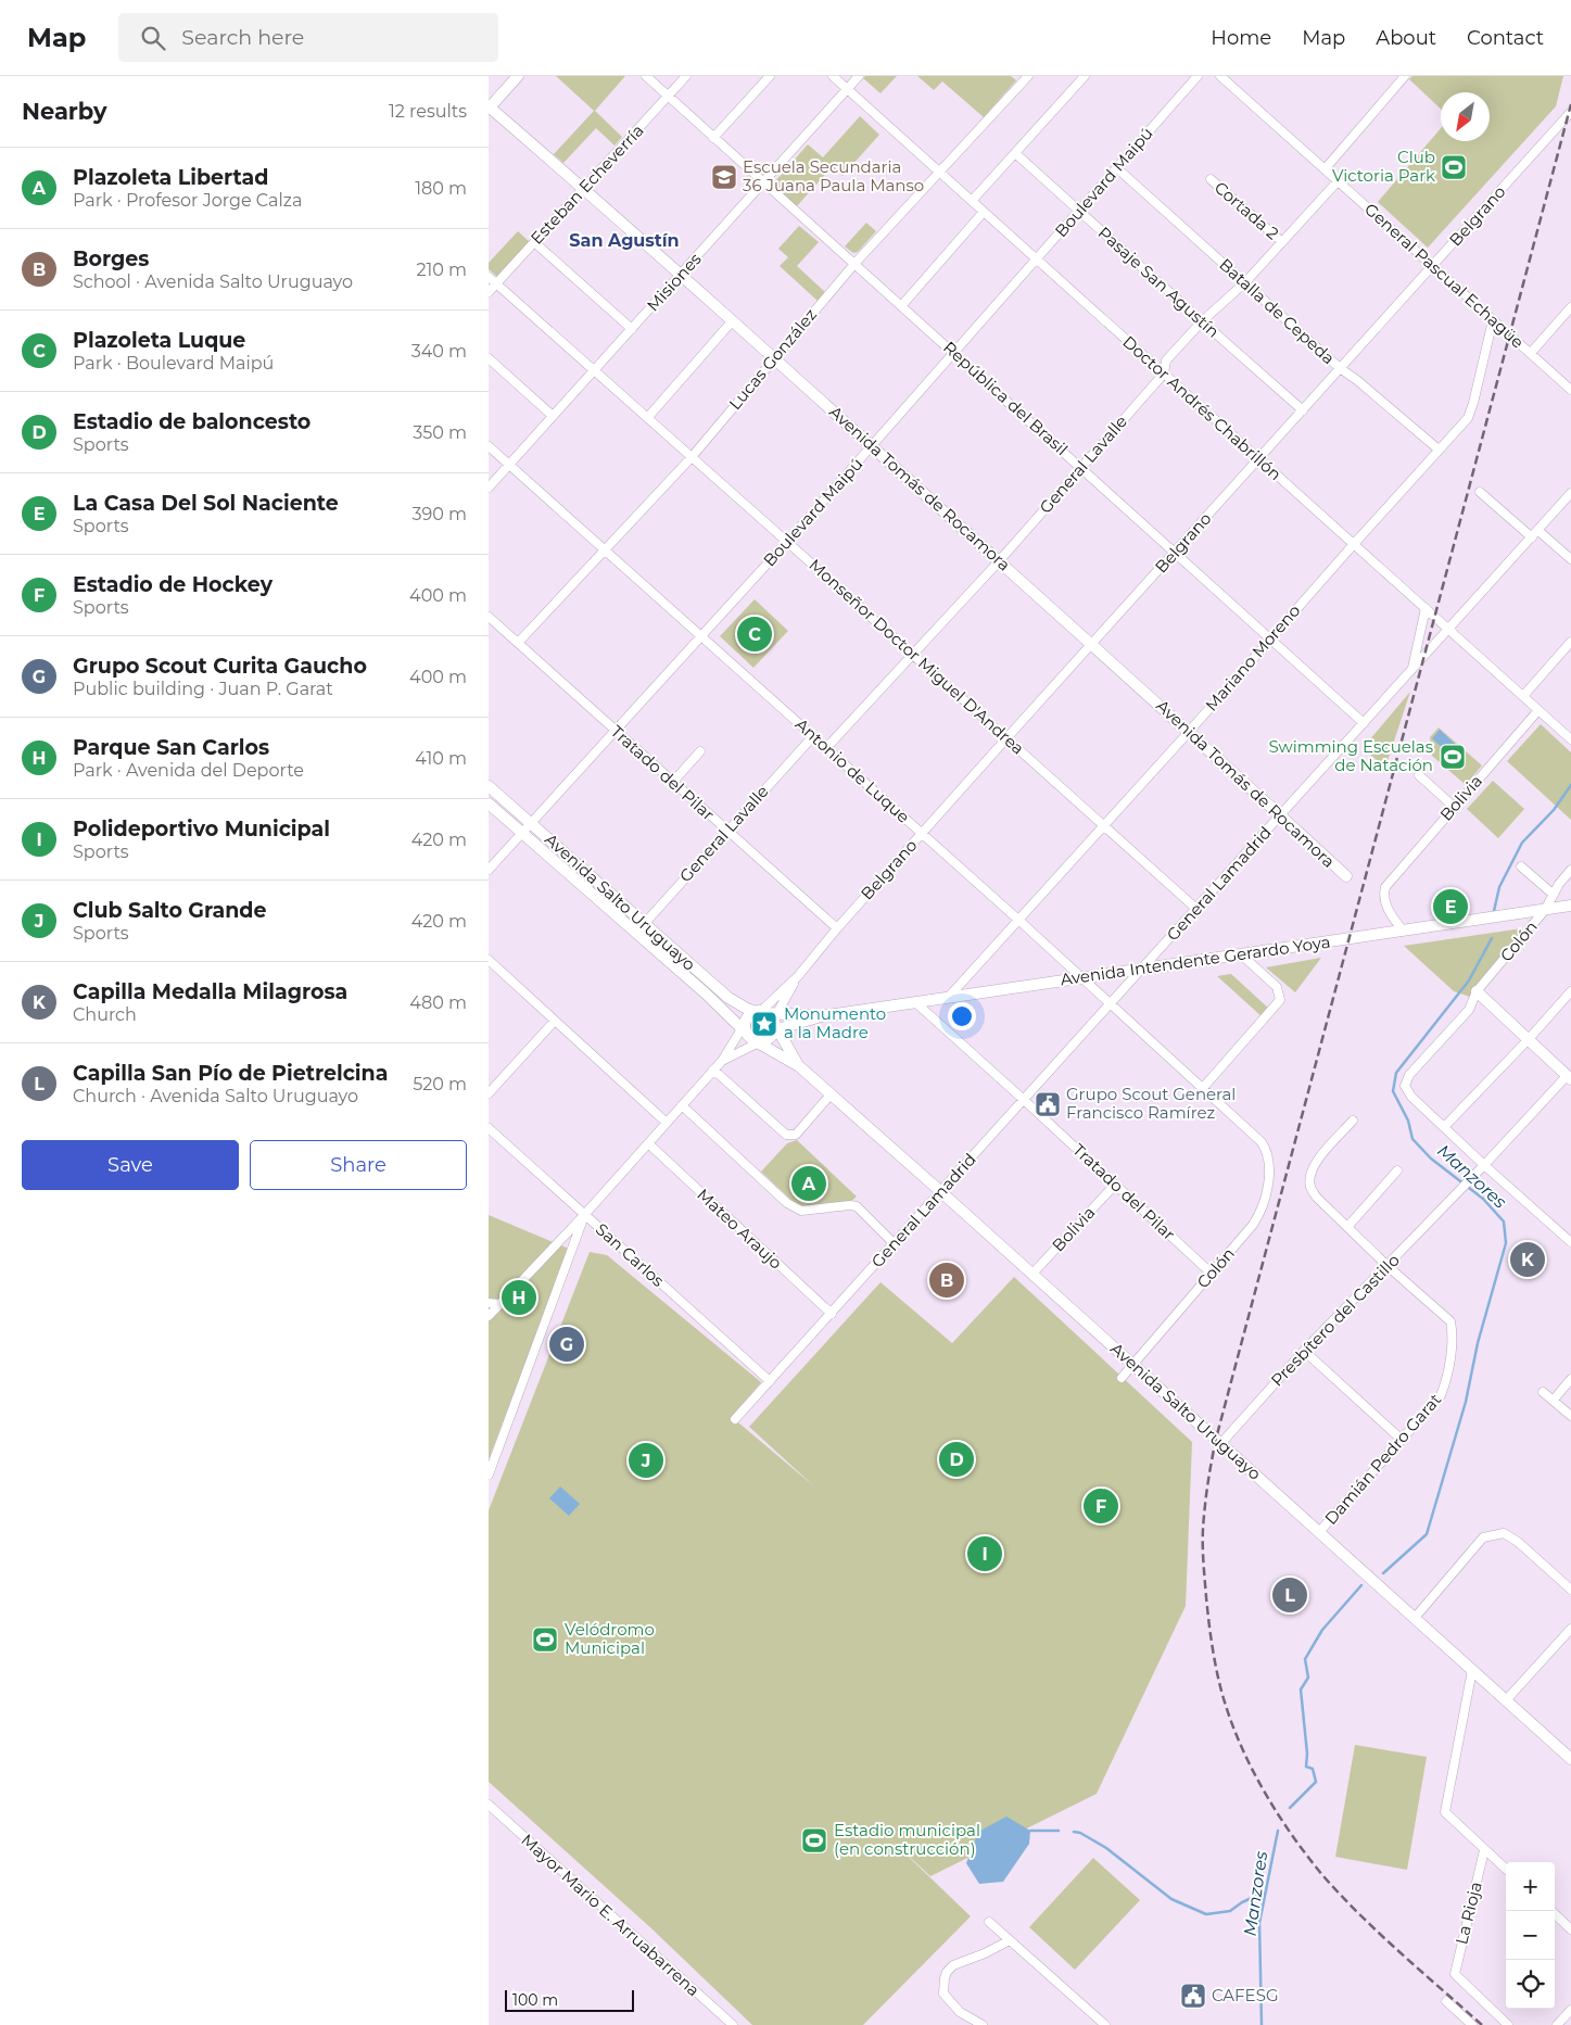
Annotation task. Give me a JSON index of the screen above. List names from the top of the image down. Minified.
{"streets":{"main road":["Avenida Tomás de Rocamora","Avenida Salto Uruguayo","Avenida Intendente Gerardo Yoya"],"street":["Boulevard Maipú","Esteban Echeverría","Cortada 2","Belgrano","General Pascual Echagüe","Misiones","Pasaje San Agustín","Batalla de Cepeda","Lucas González","República del Brasil","Doctor Andrés Chabrillón","General Lavalle","Monseñor Doctor Miguel D'Andrea","Mariano Moreno","Antonio de Luque","Tratado del Pilar","Bolivia","General Lamadrid","Colón","Mateo Araujo","San Carlos","Presbítero del Castillo","Damián Pedro Garat","La Rioja","Mayor Mario E. Arruabarrena"]},"crossings":[["Boulevard Maipú","Pasaje San Agustín"],["Boulevard Maipú","Batalla de Cepeda"],["Boulevard Maipú","República del Brasil"],["Boulevard Maipú","Doctor Andrés Chabrillón"],["Boulevard Maipú","Avenida Tomás de Rocamora"],["Boulevard Maipú","Monseñor Doctor Miguel D'Andrea"],["Boulevard Maipú","Antonio de Luque"],["Boulevard Maipú","Tratado del Pilar"],["Boulevard Maipú","Avenida Salto Uruguayo"],["Esteban Echeverría","República del Brasil"],["Esteban Echeverría","Avenida Tomás de Rocamora"],["Esteban Echeverría","Monseñor Doctor Miguel D'Andrea"],["Cortada 2","General Lavalle"],["Belgrano","General Pascual Echagüe"],["Belgrano","Pasaje San Agustín"],["Belgrano","Batalla de Cepeda"],["Belgrano","República del Brasil"],["Belgrano","Doctor Andrés Chabrillón"],["Belgrano","Avenida Tomás de Rocamora"],["Belgrano","Monseñor Doctor Miguel D'Andrea"],["Belgrano","Antonio de Luque"],["Belgrano","Tratado del Pilar"],["Belgrano","Avenida Salto Uruguayo"],["Belgrano","Avenida Intendente Gerardo Yoya"],["General Pascual Echagüe","General Lavalle"],["General Pascual Echagüe","Mariano Moreno"],["Misiones","República del Brasil"],["Misiones","Doctor Andrés Chabrillón"],["Misiones","Avenida Tomás de Rocamora"],["Misiones","Monseñor Doctor Miguel D'Andrea"],["Misiones","Antonio de Luque"],["Pasaje San Agustín","General Lavalle"],["Batalla de Cepeda","General Lavalle"],["Batalla de Cepeda","Mariano Moreno"],["Lucas González","República del Brasil"],["Lucas González","Doctor Andrés Chabrillón"],["Lucas González","Avenida Tomás de Rocamora"],["Lucas González","Monseñor Doctor Miguel D'Andrea"],["Lucas González","Antonio de Luque"],["Lucas González","Tratado del Pilar"],["República del Brasil","General Lavalle"],["República del Brasil","Mariano Moreno"],["República del Brasil","General Lamadrid"],["Doctor Andrés Chabrillón","General Lavalle"],["Doctor Andrés Chabrillón","Mariano Moreno"],["Doctor Andrés Chabrillón","Bolivia"],["Doctor Andrés Chabrillón","General Lamadrid"],["General Lavalle","Avenida Tomás de Rocamora"],["General Lavalle","Monseñor Doctor Miguel D'Andrea"],["General Lavalle","Antonio de Luque"],["General Lavalle","Tratado del Pilar"],["General Lavalle","Avenida Salto Uruguayo"],["Avenida Tomás de Rocamora","Mariano Moreno"],["Avenida Tomás de Rocamora","General Lamadrid"],["Monseñor Doctor Miguel D'Andrea","Mariano Moreno"],["Monseñor Doctor Miguel D'Andrea","General Lamadrid"],["Mariano Moreno","Antonio de Luque"],["Mariano Moreno","Avenida Intendente Gerardo Yoya"],["Antonio de Luque","General Lamadrid"],["Antonio de Luque","Colón"],["Antonio de Luque","Avenida Intendente Gerardo Yoya"],["Tratado del Pilar","Bolivia"],["Tratado del Pilar","General Lamadrid"],["Tratado del Pilar","Colón"],["Tratado del Pilar","Avenida Intendente Gerardo Yoya"],["Bolivia","Avenida Salto Uruguayo"],["Bolivia","Avenida Intendente Gerardo Yoya"],["General Lamadrid","Avenida Salto Uruguayo"],["General Lamadrid","Avenida Intendente Gerardo Yoya"],["General Lamadrid","Mateo Araujo"],["General Lamadrid","San Carlos"],["Avenida Salto Uruguayo","Colón"],["Avenida Salto Uruguayo","Avenida Intendente Gerardo Yoya"],["Avenida Salto Uruguayo","Presbítero del Castillo"],["Avenida Salto Uruguayo","Damián Pedro Garat"],["Colón","Avenida Intendente Gerardo Yoya"],["Presbítero del Castillo","Damián Pedro Garat"]],"districts":["San Agustín"],"water":["Manzores"],"places":{"sports":["Club Victoria Park","Swimming Escuelas de Natación","Velódromo Municipal","Estadio municipal (en construcción)"],"school or university":["Escuela Secundaria 36 Juana Paula Manso"],"place":["Monumento a la Madre"],"public building":["Grupo Scout General Francisco Ramírez","CAFESG"]},"scale_bar":"100 m","north":"bottom left","page":{"header":"Map","search":"Search here","nav":["Home","Map","About","Contact"],"heading":["Nearby","12 results"],"list":[{"mark":"A","name":"Plazoleta Libertad","note":"Park · Profesor Jorge Calza","value":"180 m"},{"mark":"B","name":"Borges","note":"School · Avenida Salto Uruguayo","value":"210 m"},{"mark":"C","name":"Plazoleta Luque","note":"Park · Boulevard Maipú","value":"340 m"},{"mark":"D","name":"Estadio de baloncesto","note":"Sports","value":"350 m"},{"mark":"E","name":"La Casa Del Sol Naciente","note":"Sports","value":"390 m"},{"mark":"F","name":"Estadio de Hockey","note":"Sports","value":"400 m"},{"mark":"G","name":"Grupo Scout Curita Gaucho","note":"Public building · Juan P. Garat","value":"400 m"},{"mark":"H","name":"Parque San Carlos","note":"Park · Avenida del Deporte","value":"410 m"},{"mark":"I","name":"Polideportivo Municipal","note":"Sports","value":"420 m"},{"mark":"J","name":"Club Salto Grande","note":"Sports","value":"420 m"},{"mark":"K","name":"Capilla Medalla Milagrosa","note":"Church","value":"480 m"},{"mark":"L","name":"Capilla San Pío de Pietrelcina","note":"Church · Avenida Salto Uruguayo","value":"520 m"}],"pins":["C","E","A","K","B","H","G","D","J","F","I","L"],"buttons":["Save","Share"],"map_buttons":["+","−"],"scale":"100 m"}}
